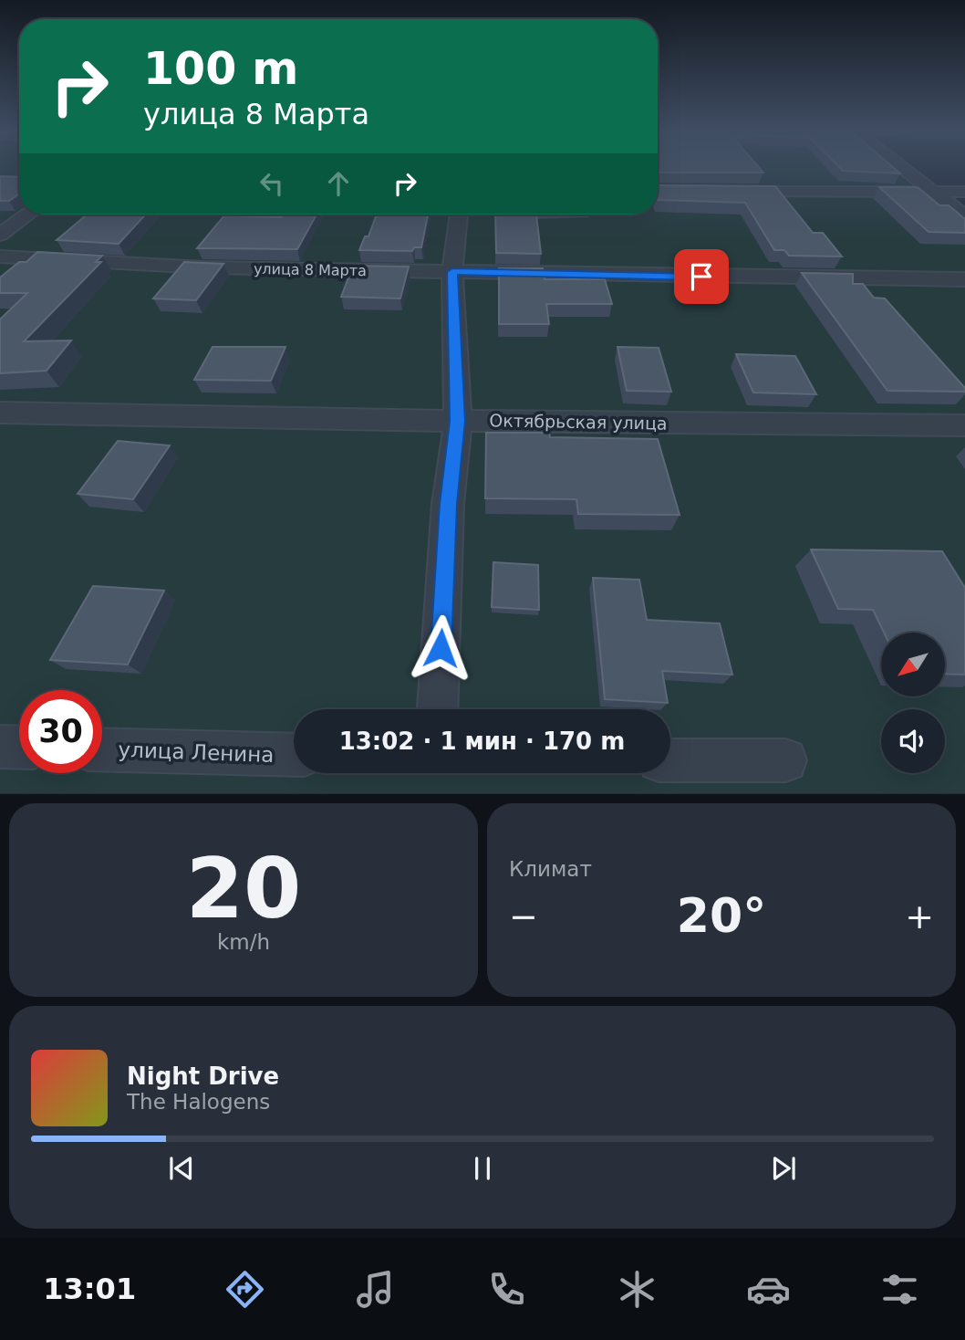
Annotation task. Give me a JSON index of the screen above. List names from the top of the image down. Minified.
{"streets":{"street":["улица 8 Марта","Октябрьская улица","улица Ленина"]},"north":"bottom left","page":{"turn":["100 m","улица 8 Марта"],"limit":"30","trip":"13:02 · 1 мин · 170 m","tile":[["20","km/h"],"Климат"],"heat":["−","20°","+"],"song":["Night Drive","The Halogens"],"tabs":"13:01"}}
